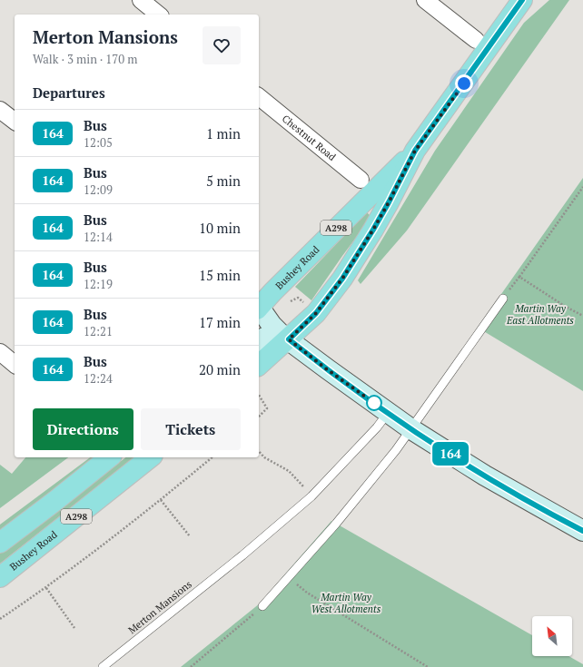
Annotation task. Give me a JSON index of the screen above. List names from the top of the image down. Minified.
{"streets":{"main road":["A298","Bushey Road"],"street":["Chestnut Road"],"lane":["Merton Mansions"]},"parks":["Martin Way East Allotments","Martin Way West Allotments"],"lines":["bus line 164"],"north":"top left","page":{"on_map":"164","heading":[["Merton Mansions","Walk · 3 min · 170 m"],"Departures"],"list":[{"mark":"164","name":"Bus","note":"12:05","value":"1 min"},{"mark":"164","name":"Bus","note":"12:09","value":"5 min"},{"mark":"164","name":"Bus","note":"12:14","value":"10 min"},{"mark":"164","name":"Bus","note":"12:19","value":"15 min"},{"mark":"164","name":"Bus","note":"12:21","value":"17 min"},{"mark":"164","name":"Bus","note":"12:24","value":"20 min"}],"buttons":["Directions","Tickets"]}}
